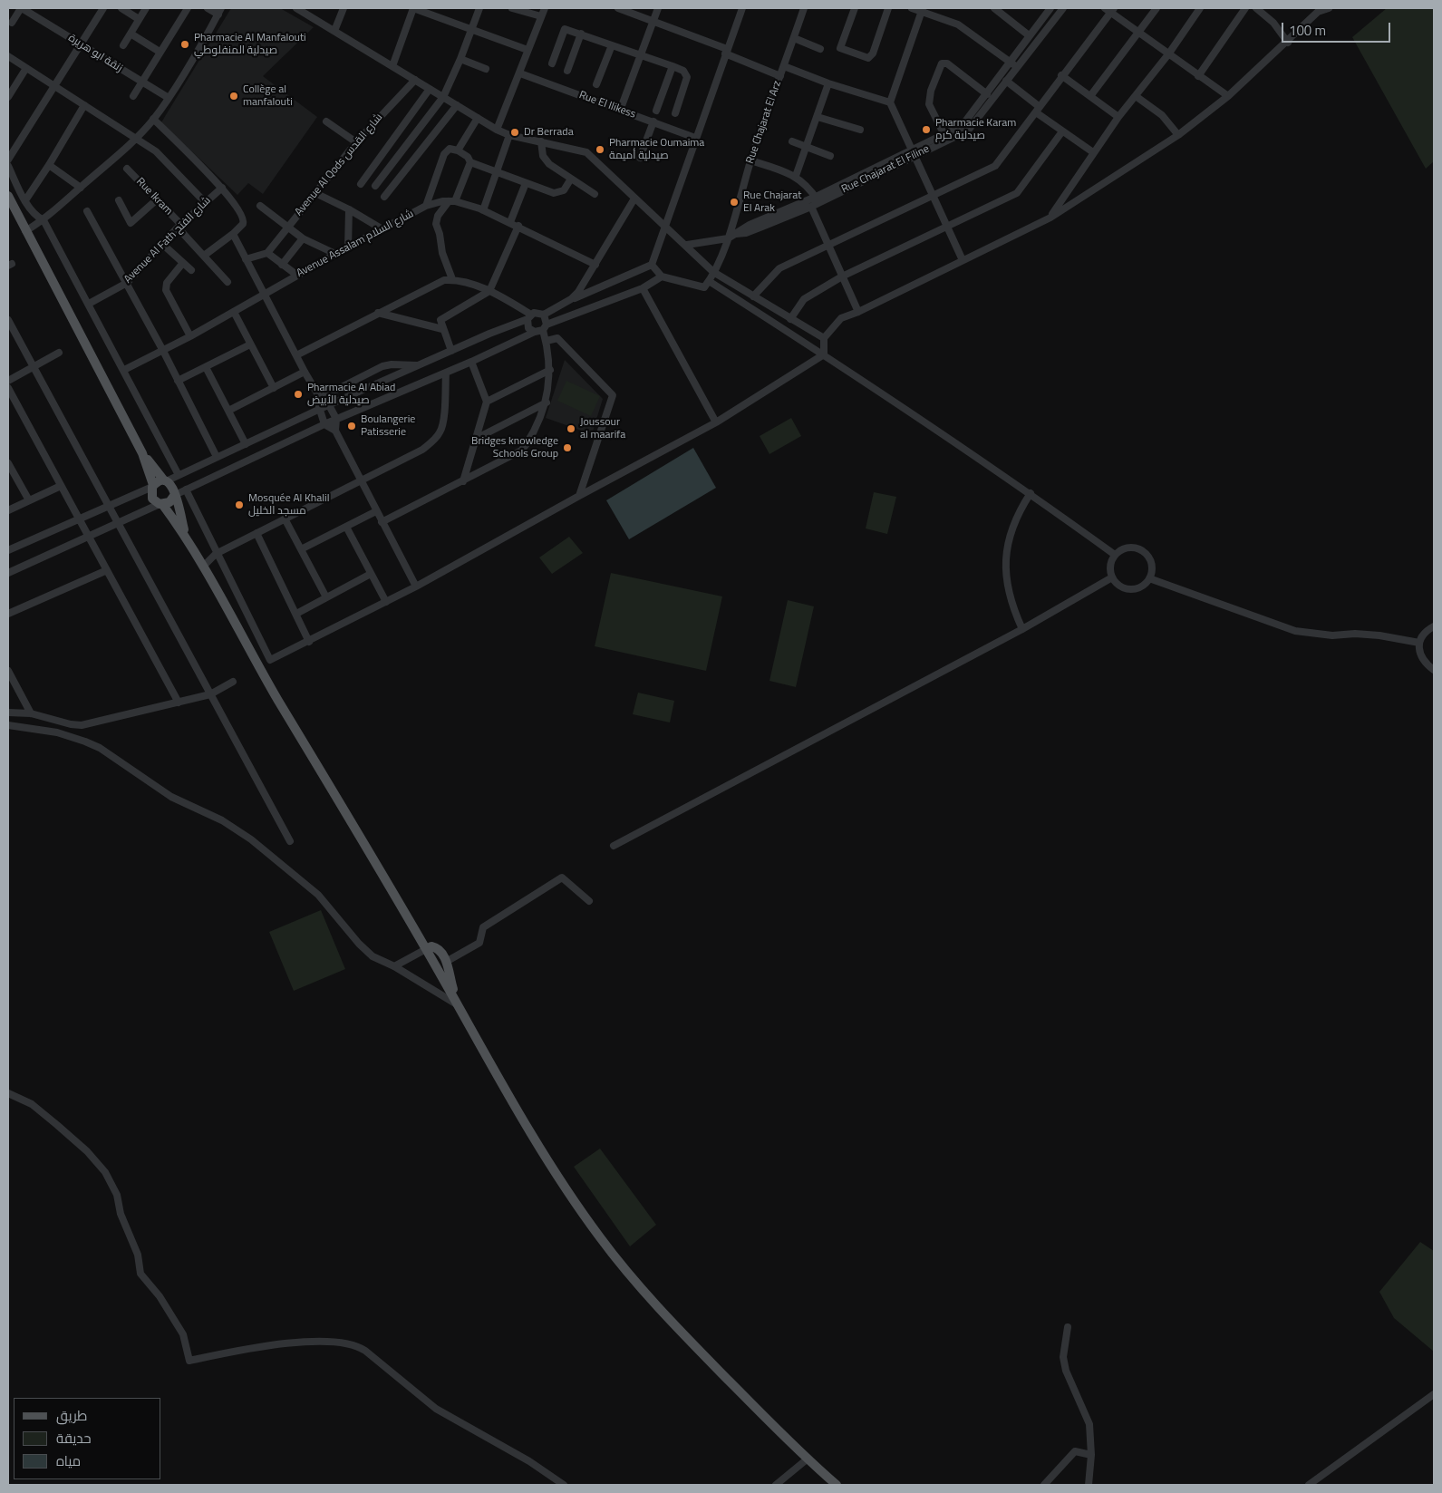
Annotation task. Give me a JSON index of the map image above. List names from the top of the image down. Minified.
{"streets":{"street":["زنقة ابو هريرة","Rue El Ilikess","Rue Chajarat El Arz","Avenue Al Qods شارع القدس","Rue Chajarat El Filine","Rue Ikram","Avenue Al Fath شارع الفتح","Avenue Assalam شارع السلام"]},"crossings":[["Rue Chajarat El Arz","Rue Chajarat El Filine"],["Rue Ikram","Avenue Al Fath شارع الفتح"]],"places":["Pharmacie Al Manfalouti صيدلية المنفلوطي","Collège al manfalouti","Pharmacie Karam صيدلية كرم","Dr Berrada","Pharmacie Oumaima صيدلية أميمة","Rue Chajarat El Arak","Pharmacie Al Abiad صيدلية الأبيض","Boulangerie Patisserie","Joussour al maarifa","Bridges knowledge Schools Group","Mosquée Al Khalil مسجد الخليل"],"legend":["طريق","حديقة","مياه"],"scale_bar":"100 m"}
